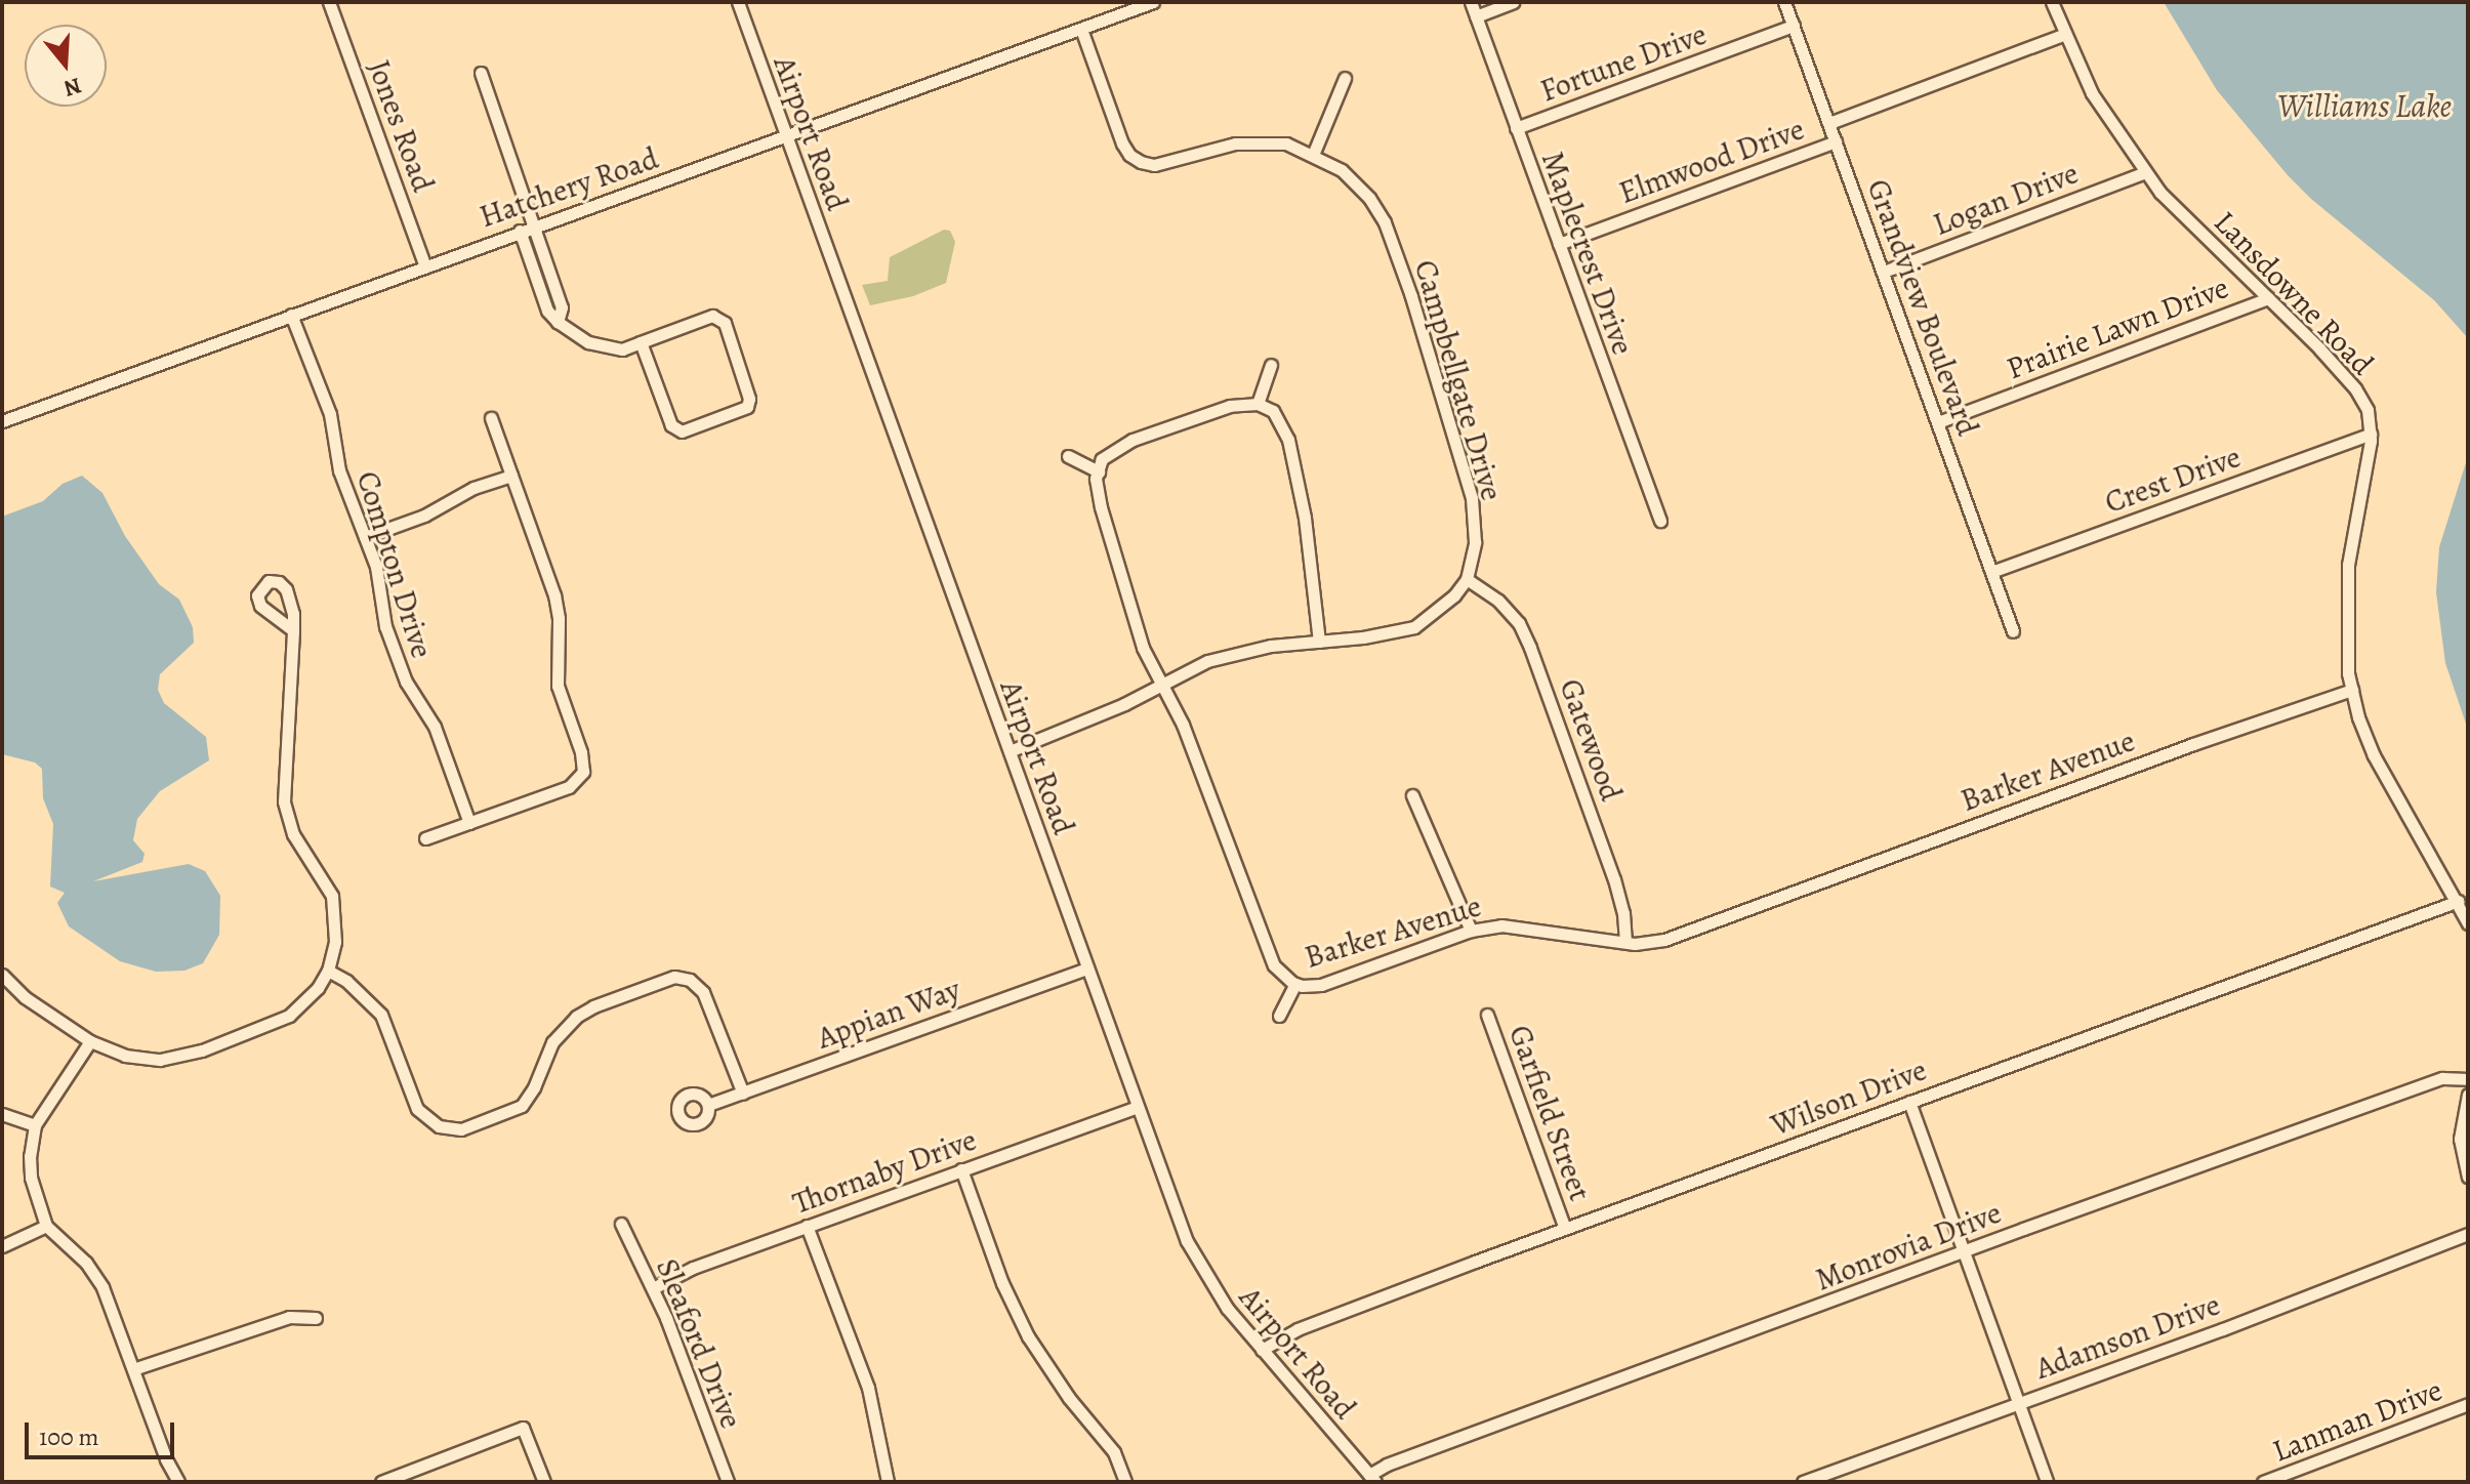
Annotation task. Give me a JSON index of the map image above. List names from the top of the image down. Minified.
{"streets":{"street":["Fortune Drive","Jones Road","Airport Road","Elmwood Drive","Hatchery Road","Logan Drive","Maplecrest Drive","Lansdowne Road","Grandview Boulevard","Prairie Lawn Drive","Campbellgate Drive","Crest Drive","Compton Drive","Gatewood","Barker Avenue","Appian Way","Wilson Drive","Garfield Street","Thornaby Drive","Monrovia Drive","Adamson Drive","Sleaford Drive","Lanman Drive"]},"crossings":[["Fortune Drive","Maplecrest Drive"],["Fortune Drive","Grandview Boulevard"],["Jones Road","Hatchery Road"],["Airport Road","Hatchery Road"],["Airport Road","Appian Way"],["Airport Road","Wilson Drive"],["Airport Road","Thornaby Drive"],["Airport Road","Monrovia Drive"],["Elmwood Drive","Maplecrest Drive"],["Elmwood Drive","Lansdowne Road"],["Elmwood Drive","Grandview Boulevard"],["Hatchery Road","Campbellgate Drive"],["Hatchery Road","Compton Drive"],["Logan Drive","Lansdowne Road"],["Logan Drive","Grandview Boulevard"],["Lansdowne Road","Prairie Lawn Drive"],["Lansdowne Road","Crest Drive"],["Lansdowne Road","Barker Avenue"],["Lansdowne Road","Wilson Drive"],["Grandview Boulevard","Prairie Lawn Drive"],["Grandview Boulevard","Crest Drive"],["Campbellgate Drive","Gatewood"],["Gatewood","Barker Avenue"],["Wilson Drive","Garfield Street"],["Thornaby Drive","Sleaford Drive"]],"water":["Williams Lake"],"scale_bar":"100 m","north":"bottom"}
